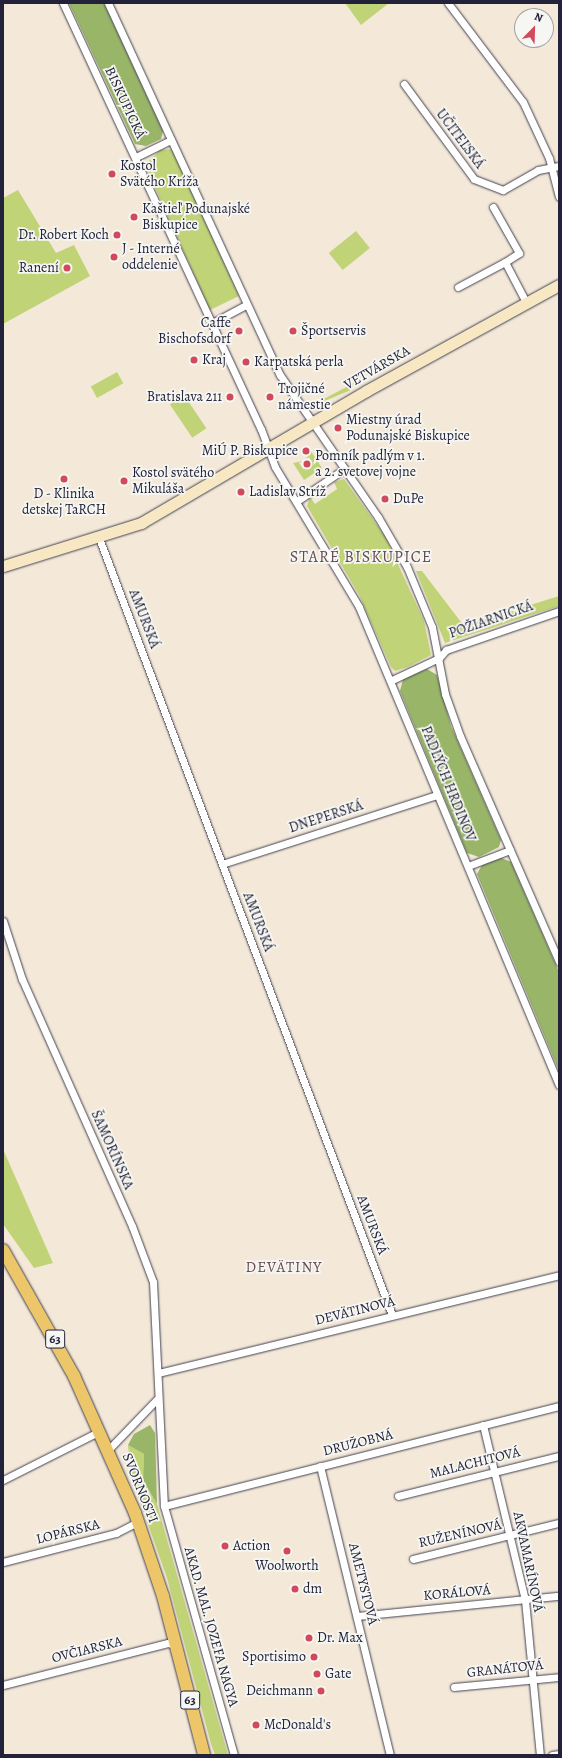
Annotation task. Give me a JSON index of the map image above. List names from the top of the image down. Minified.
{"streets":{"main road":["63","SVORNOSTI"],"street":["BISKUPICKÁ","UČITEĽSKÁ","VETVÁRSKA","AMURSKÁ","POŽIARNICKÁ","PADLÝCH HRDINOV","DNEPERSKÁ","ŠAMORÍNSKA","DEVÄTINOVÁ","DRUŽOBNÁ","MALACHITOVÁ","LOPÁRSKA","RUŽENÍNOVÁ","AKVAMARÍNOVÁ","AMETYSTOVÁ","KORÁLOVÁ","AKAD. MAL. JOZEFA NAGYA","OVČIARSKA","GRANÁTOVÁ"]},"crossings":[["VETVÁRSKA","AMURSKÁ"],["AMURSKÁ","DNEPERSKÁ"],["AMURSKÁ","DEVÄTINOVÁ"],["POŽIARNICKÁ","PADLÝCH HRDINOV"],["PADLÝCH HRDINOV","DNEPERSKÁ"],["ŠAMORÍNSKA","DEVÄTINOVÁ"],["ŠAMORÍNSKA","DRUŽOBNÁ"],["ŠAMORÍNSKA","AKAD. MAL. JOZEFA NAGYA"],["DRUŽOBNÁ","AKVAMARÍNOVÁ"],["DRUŽOBNÁ","AMETYSTOVÁ"],["DRUŽOBNÁ","AKAD. MAL. JOZEFA NAGYA"],["MALACHITOVÁ","AKVAMARÍNOVÁ"],["SVORNOSTI","LOPÁRSKA"],["SVORNOSTI","OVČIARSKA"],["RUŽENÍNOVÁ","AKVAMARÍNOVÁ"],["AKVAMARÍNOVÁ","KORÁLOVÁ"],["AKVAMARÍNOVÁ","GRANÁTOVÁ"],["AMETYSTOVÁ","KORÁLOVÁ"]],"districts":["STARÉ BISKUPICE","DEVÄTINY"],"places":["Kostol Svätého Kríža","Kaštieľ Podunajské Biskupice","Dr. Robert Koch","J - Interné oddelenie","Ranení","Caffe Bischofsdorf","Športservis","Kraj","Karpatská perla","Bratislava 211","Trojičné námestie","Miestny úrad Podunajské Biskupice","MiÚ P. Biskupice","Pomník padlým v 1. a 2. svetovej vojne","D - Klinika detskej TaRCH","Kostol svätého Mikuláša","Ladislav Stríž","DuPe","Action","Woolworth","dm","Dr. Max","Sportisimo","Gate","Deichmann","McDonald's"],"north":"top right"}
